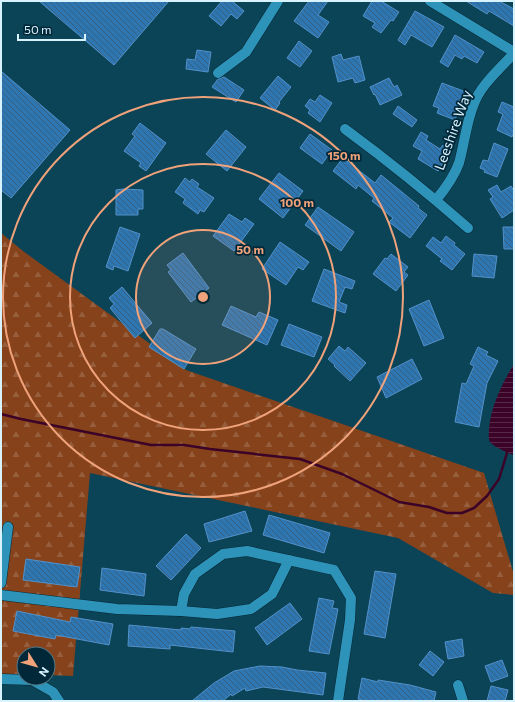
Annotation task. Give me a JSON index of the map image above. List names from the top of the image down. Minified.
{"streets":{"street":["Leeshire Way"]},"scale_bar":"50 m","north":"bottom right","rings":["150 m","100 m","50 m"]}
